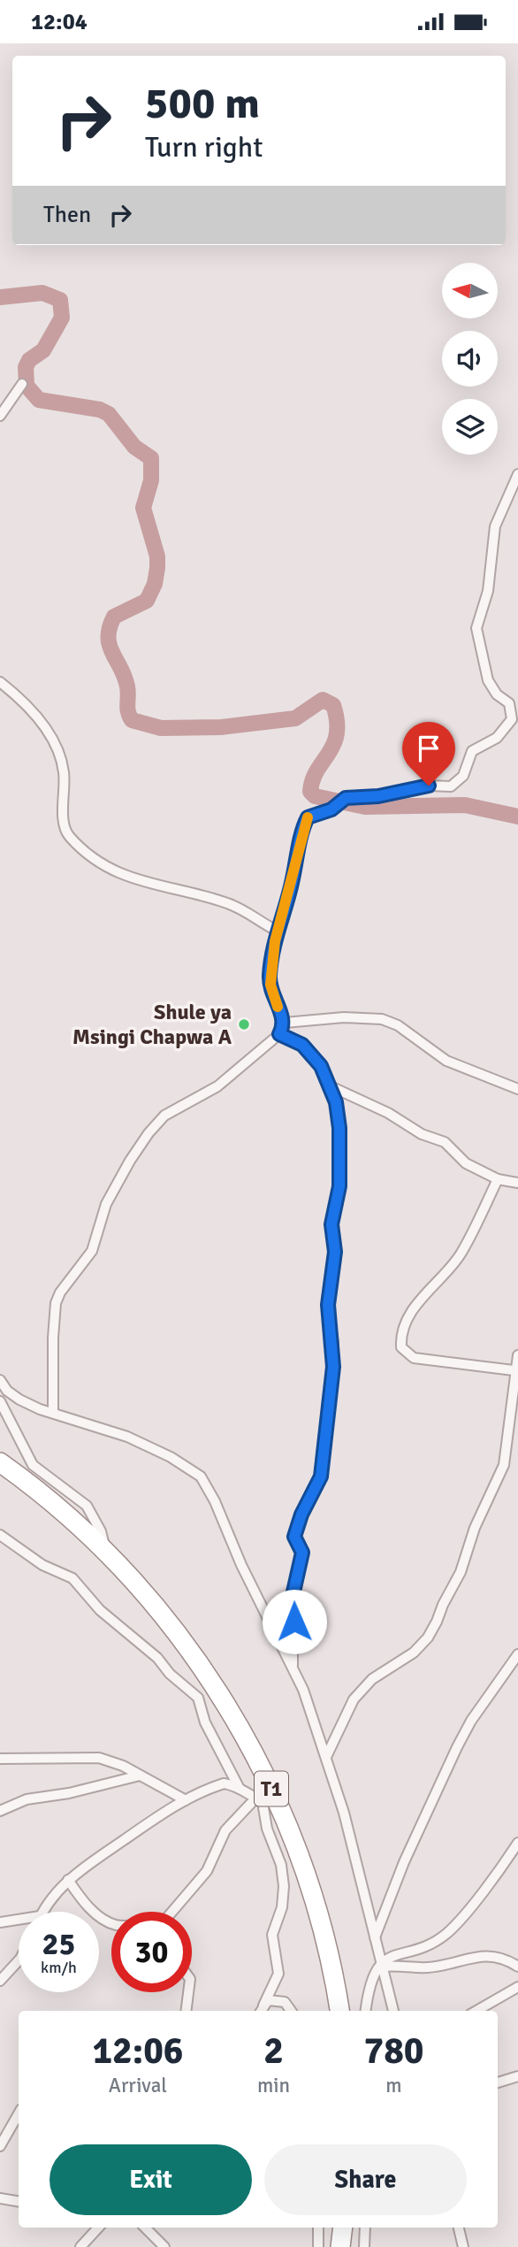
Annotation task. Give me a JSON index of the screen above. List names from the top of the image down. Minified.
{"streets":{"highway":["T1"]},"places":["Shule ya Msingi Chapwa A"],"north":"left","page":{"status":"12:04","turn":["500 m","Turn right"],"then":"Then","speed":"25 km/h","limit":"30","eta":["12:06","Arrival","2","min","780","m"],"buttons":["Exit","Share"]}}
